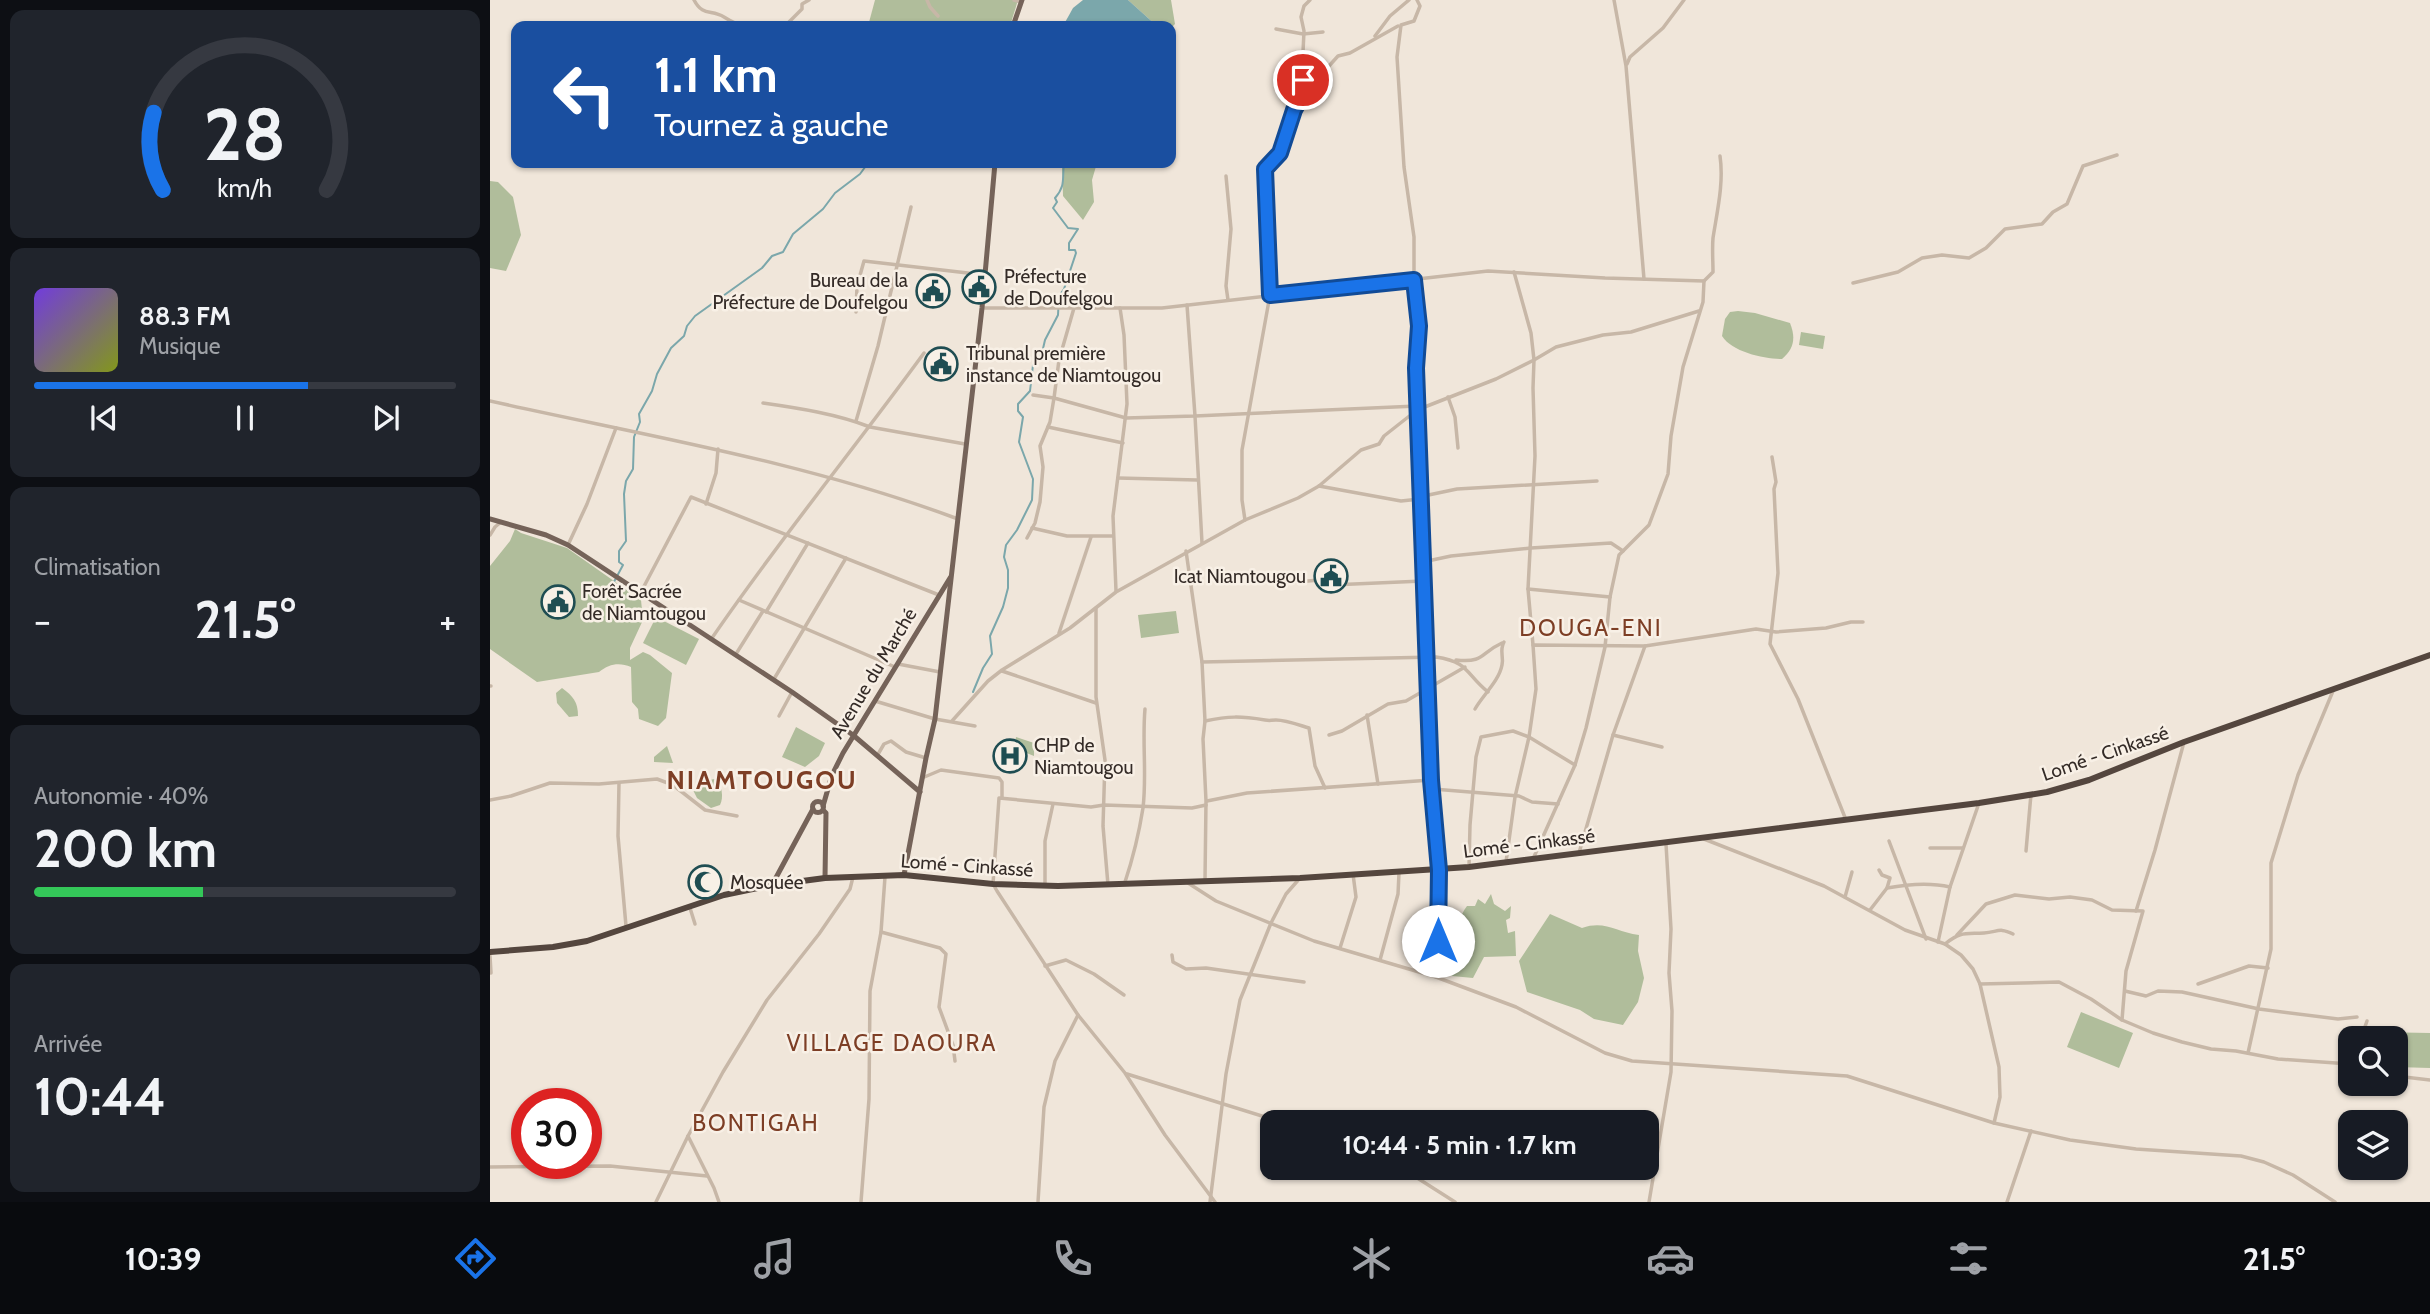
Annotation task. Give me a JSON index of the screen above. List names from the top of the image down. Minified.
{"streets":{"highway":["Lomé - Cinkassé"],"main road":["Avenue du Marché"]},"crossings":[["Avenue du Marché","Lomé - Cinkassé"]],"districts":["DOUGA-ENI","NIAMTOUGOU","VILLAGE DAOURA","BONTIGAH"],"places":{"public building":["Préfecture de Doufelgou","Bureau de la Préfecture de Doufelgou","Tribunal première instance de Niamtougou","Icat Niamtougou","Forêt Sacrée de Niamtougou"],"hospital":["CHP de Niamtougou"],"mosque":["Mosquée"]},"page":{"turn":["1.1 km","Tournez à gauche"],"song":["88.3 FM","Musique"],"tile":["Climatisation",["Autonomie · 40%","200 km"],["Arrivée","10:44"]],"heat":["−","21.5°","+"],"limit":"30","trip":"10:44 · 5 min · 1.7 km","tabs":["10:39","21.5°"],"gauge":["28","km/h"]}}
